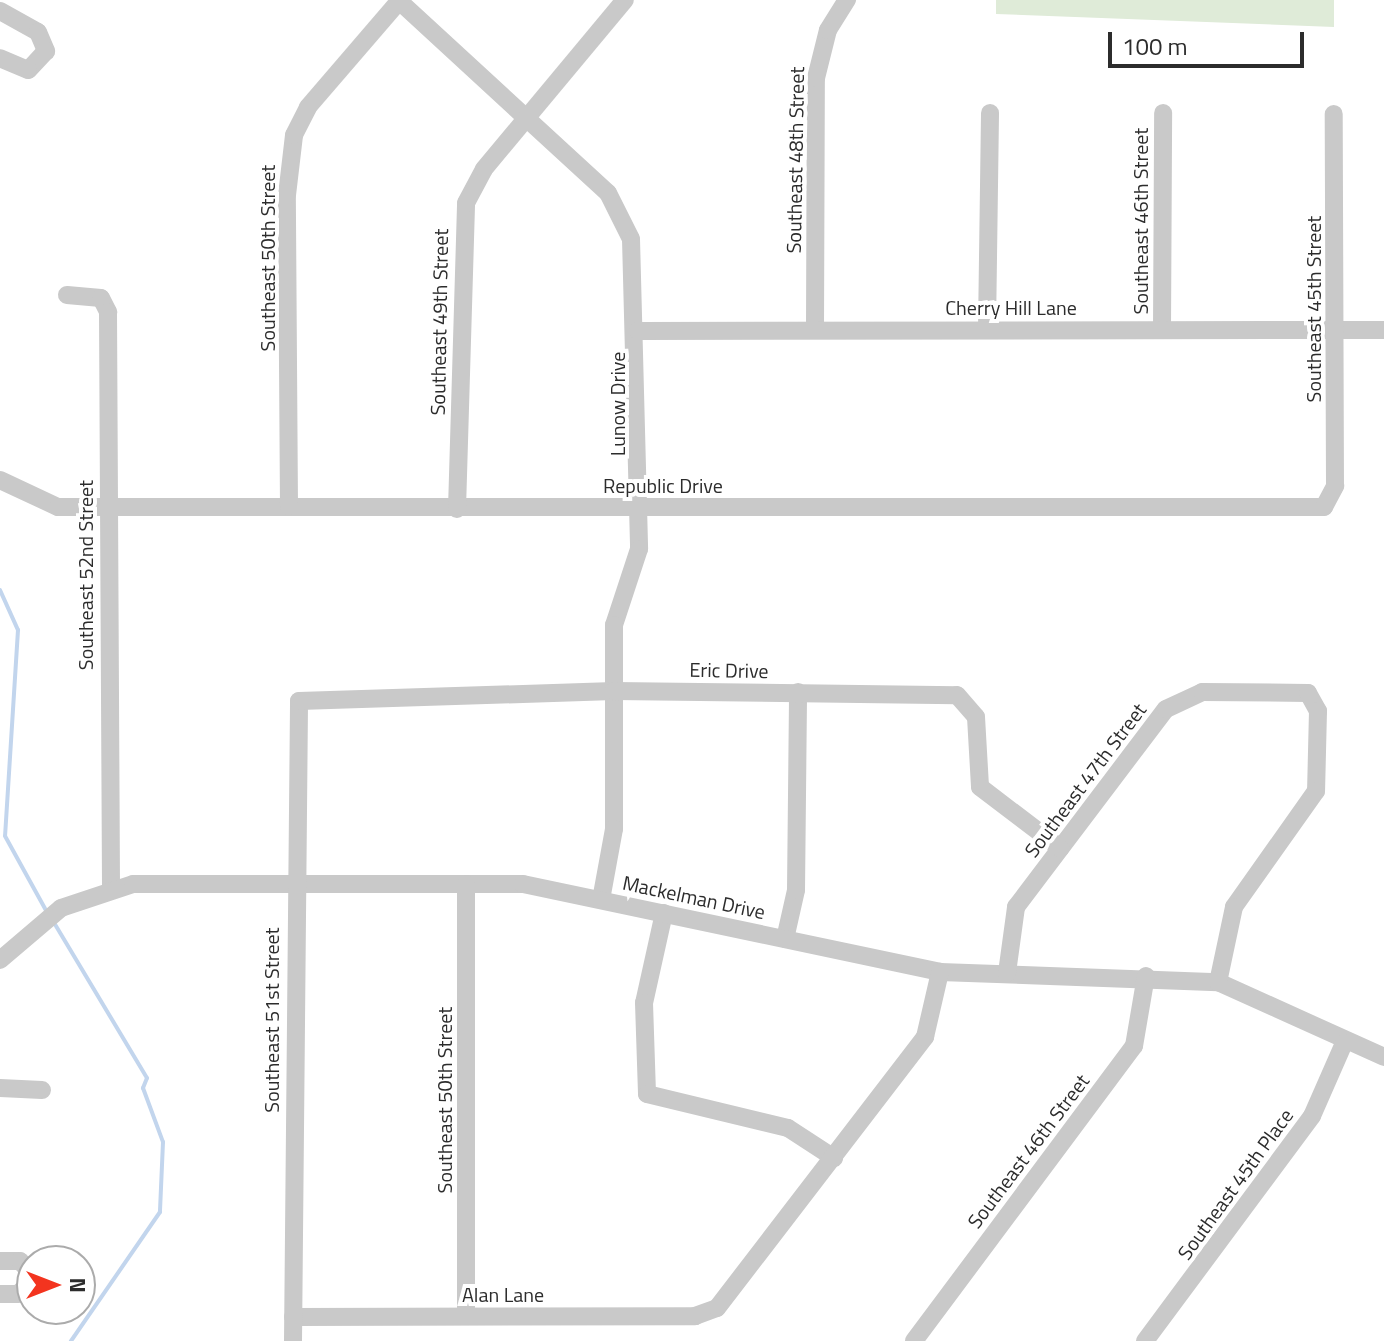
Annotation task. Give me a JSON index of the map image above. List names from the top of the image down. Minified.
{"streets":{"street":["Southeast 48th Street","Southeast 46th Street","Southeast 50th Street","Cherry Hill Lane","Southeast 45th Street","Southeast 49th Street","Lunow Drive","Republic Drive","Southeast 52nd Street","Eric Drive","Southeast 47th Street","Mackelman Drive","Southeast 51st Street","Southeast 45th Place","Alan Lane"]},"crossings":[["Southeast 48th Street","Cherry Hill Lane"],["Southeast 46th Street","Cherry Hill Lane"],["Southeast 46th Street","Mackelman Drive"],["Southeast 50th Street","Lunow Drive"],["Southeast 50th Street","Republic Drive"],["Southeast 50th Street","Mackelman Drive"],["Southeast 50th Street","Alan Lane"],["Cherry Hill Lane","Southeast 45th Street"],["Cherry Hill Lane","Lunow Drive"],["Southeast 45th Street","Republic Drive"],["Southeast 49th Street","Lunow Drive"],["Southeast 49th Street","Republic Drive"],["Lunow Drive","Republic Drive"],["Lunow Drive","Eric Drive"],["Lunow Drive","Mackelman Drive"],["Republic Drive","Southeast 52nd Street"],["Southeast 52nd Street","Mackelman Drive"],["Eric Drive","Southeast 47th Street"],["Eric Drive","Southeast 51st Street"],["Southeast 47th Street","Mackelman Drive"],["Mackelman Drive","Southeast 51st Street"],["Mackelman Drive","Southeast 45th Place"],["Southeast 51st Street","Alan Lane"]],"scale_bar":"100 m","north":"right"}
